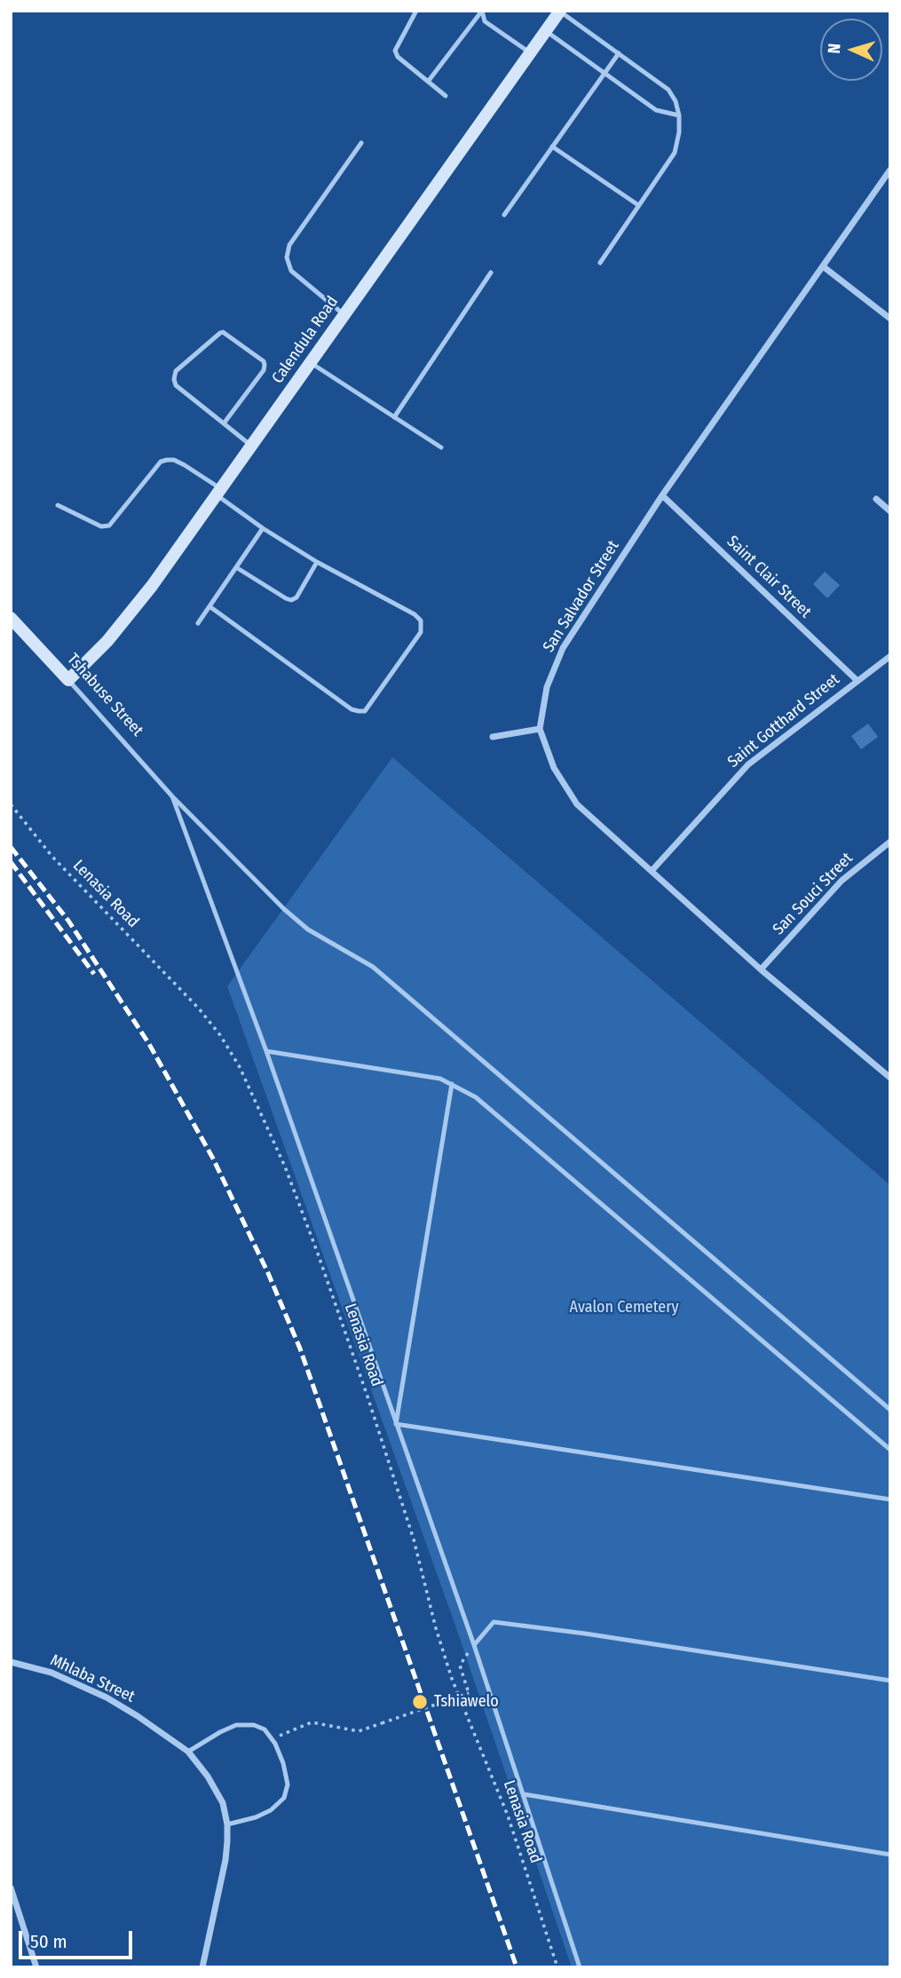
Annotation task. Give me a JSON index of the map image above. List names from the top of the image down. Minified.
{"streets":{"street":["Calendula Road","Saint Clair Street","San Salvador Street","Tshabuse Street","Saint Gotthard Street","San Souci Street","Mhlaba Street"],"path":["Lenasia Road"]},"crossings":[["Calendula Road","Tshabuse Street"],["Saint Clair Street","San Salvador Street"],["Saint Clair Street","Saint Gotthard Street"],["San Salvador Street","Saint Gotthard Street"],["San Salvador Street","San Souci Street"]],"parks":["Avalon Cemetery"],"places":["Tshiawelo"],"scale_bar":"50 m","north":"left"}
